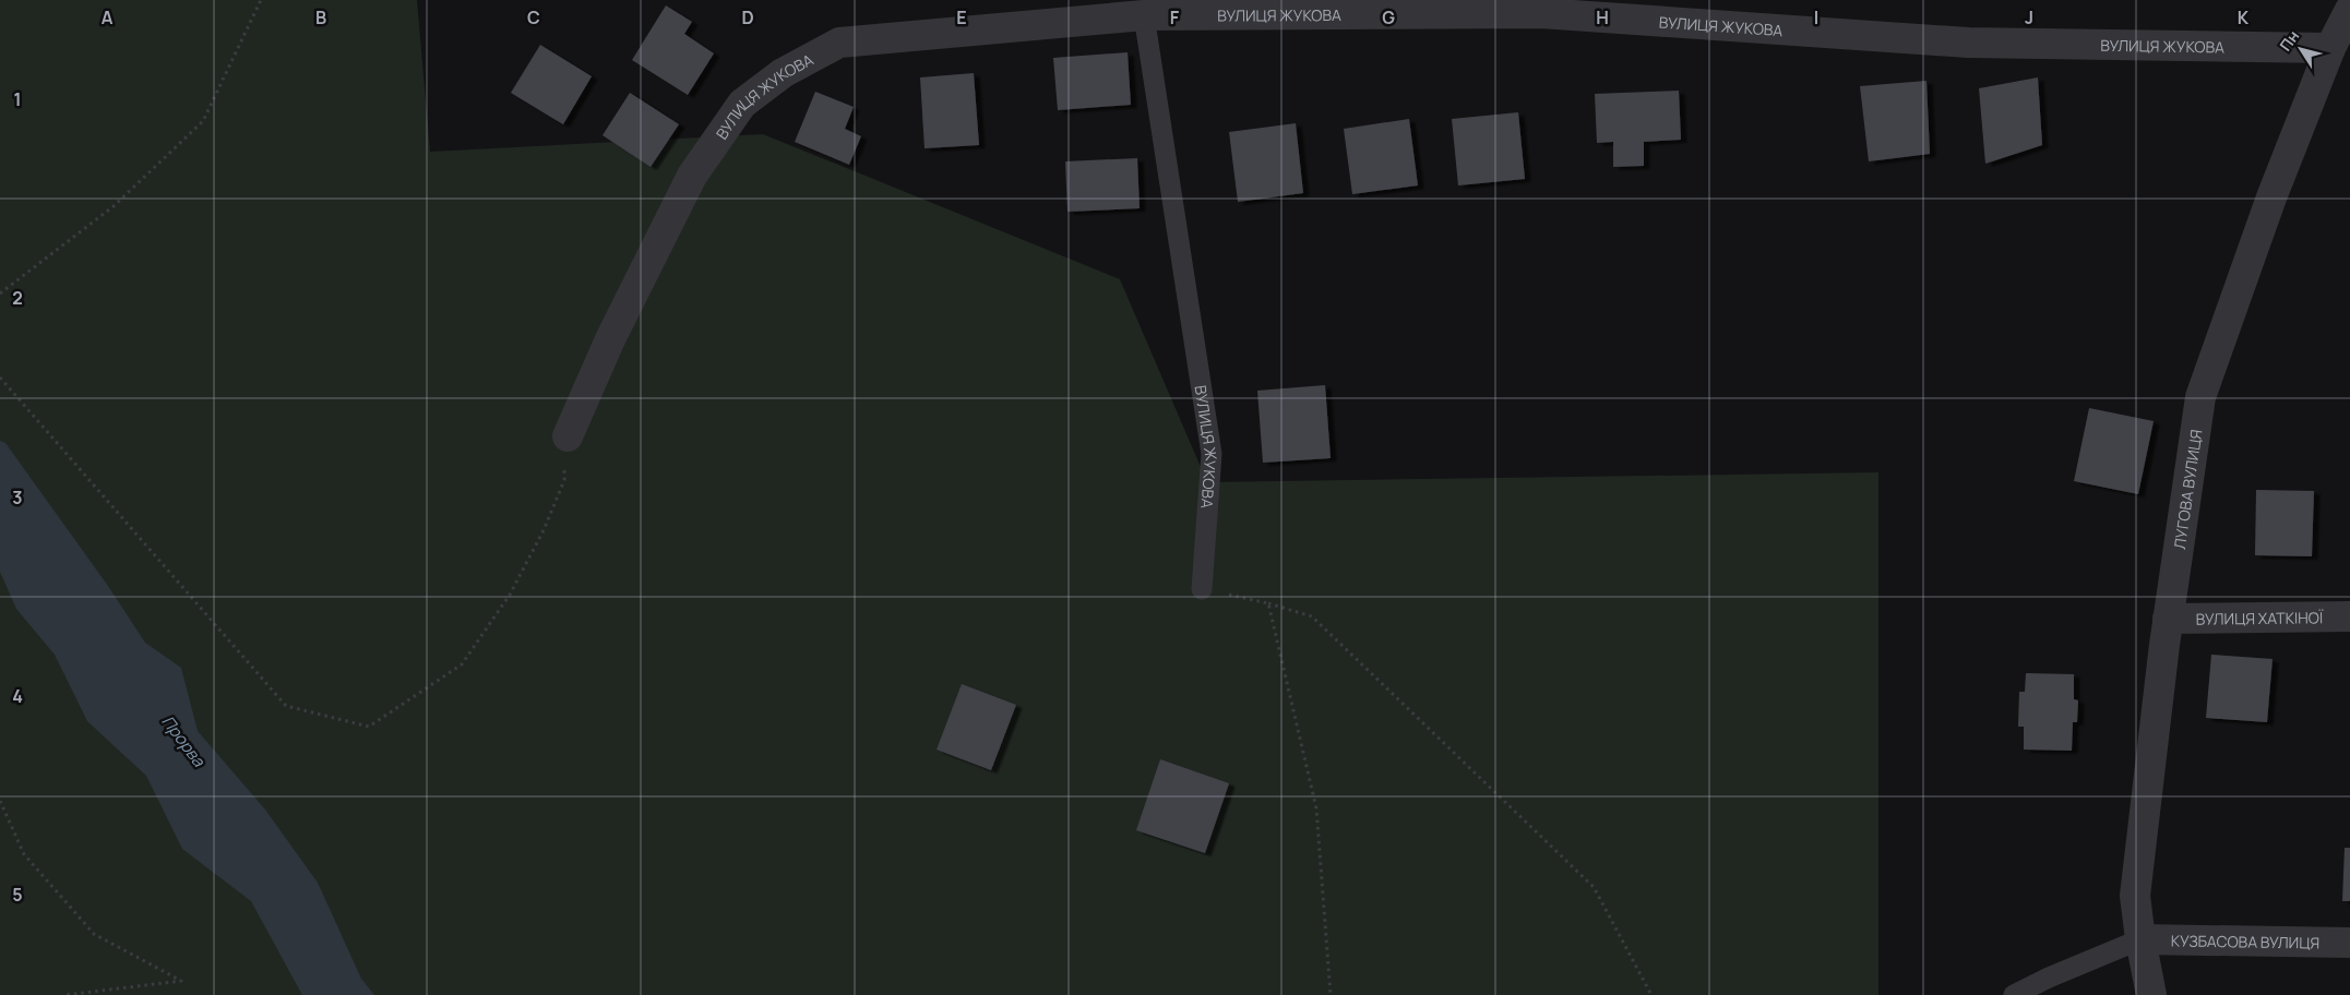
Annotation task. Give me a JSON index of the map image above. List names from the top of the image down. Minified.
{"streets":{"street":["ВУЛИЦЯ ЖУКОВА","ЛУГОВА ВУЛИЦЯ","ВУЛИЦЯ ХАТКІНОЇ","КУЗБАСОВА ВУЛИЦЯ"]},"crossings":[["ВУЛИЦЯ ЖУКОВА","ЛУГОВА ВУЛИЦЯ"],["ЛУГОВА ВУЛИЦЯ","ВУЛИЦЯ ХАТКІНОЇ"],["ЛУГОВА ВУЛИЦЯ","КУЗБАСОВА ВУЛИЦЯ"]],"water":["Прорва"],"north":"top left","grid":{"columns":["A","B","C","D","E","F","G","H","I","J","K"],"rows":["1","2","3","4","5"]}}
